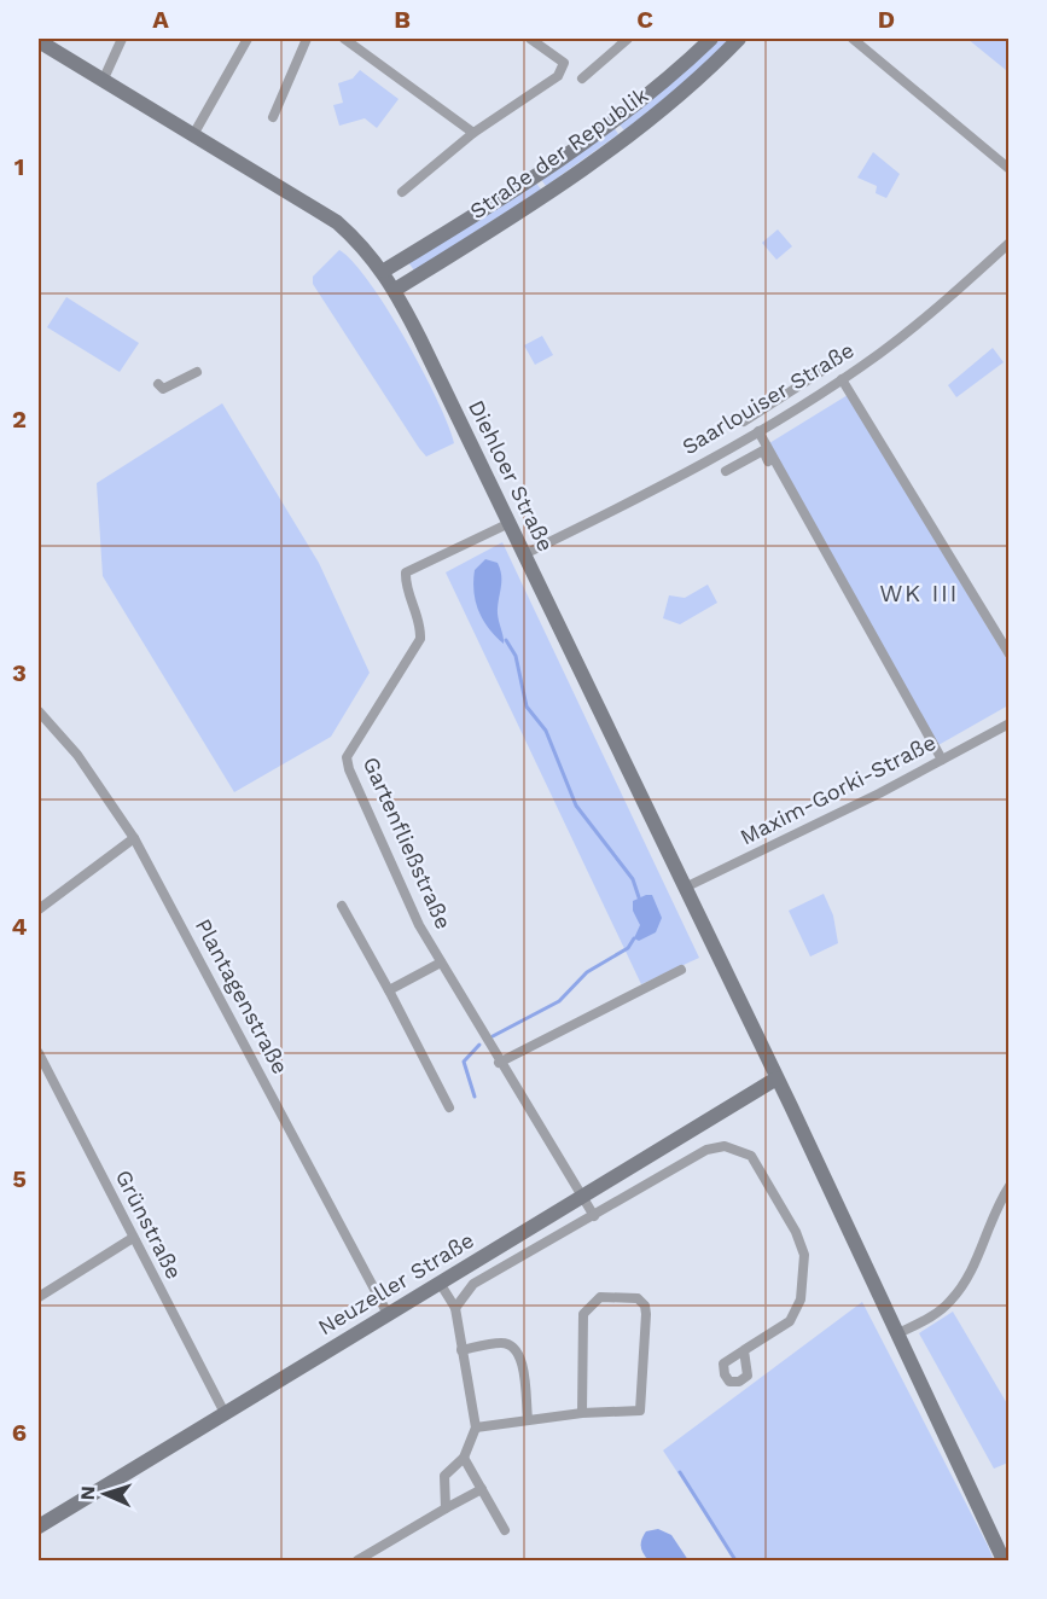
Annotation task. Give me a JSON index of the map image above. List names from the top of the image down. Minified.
{"streets":{"street":["Straße der Republik","Saarlouiser Straße","Diehloer Straße","Maxim-Gorki-Straße","Gartenfließstraße","Plantagenstraße","Grünstraße","Neuzeller Straße"]},"crossings":[["Straße der Republik","Diehloer Straße"],["Saarlouiser Straße","Diehloer Straße"],["Diehloer Straße","Maxim-Gorki-Straße"],["Diehloer Straße","Gartenfließstraße"],["Diehloer Straße","Neuzeller Straße"],["Gartenfließstraße","Neuzeller Straße"],["Plantagenstraße","Neuzeller Straße"],["Grünstraße","Neuzeller Straße"]],"districts":["WK III"],"north":"left","grid":{"columns":["A","B","C","D"],"rows":["1","2","3","4","5","6"]}}
